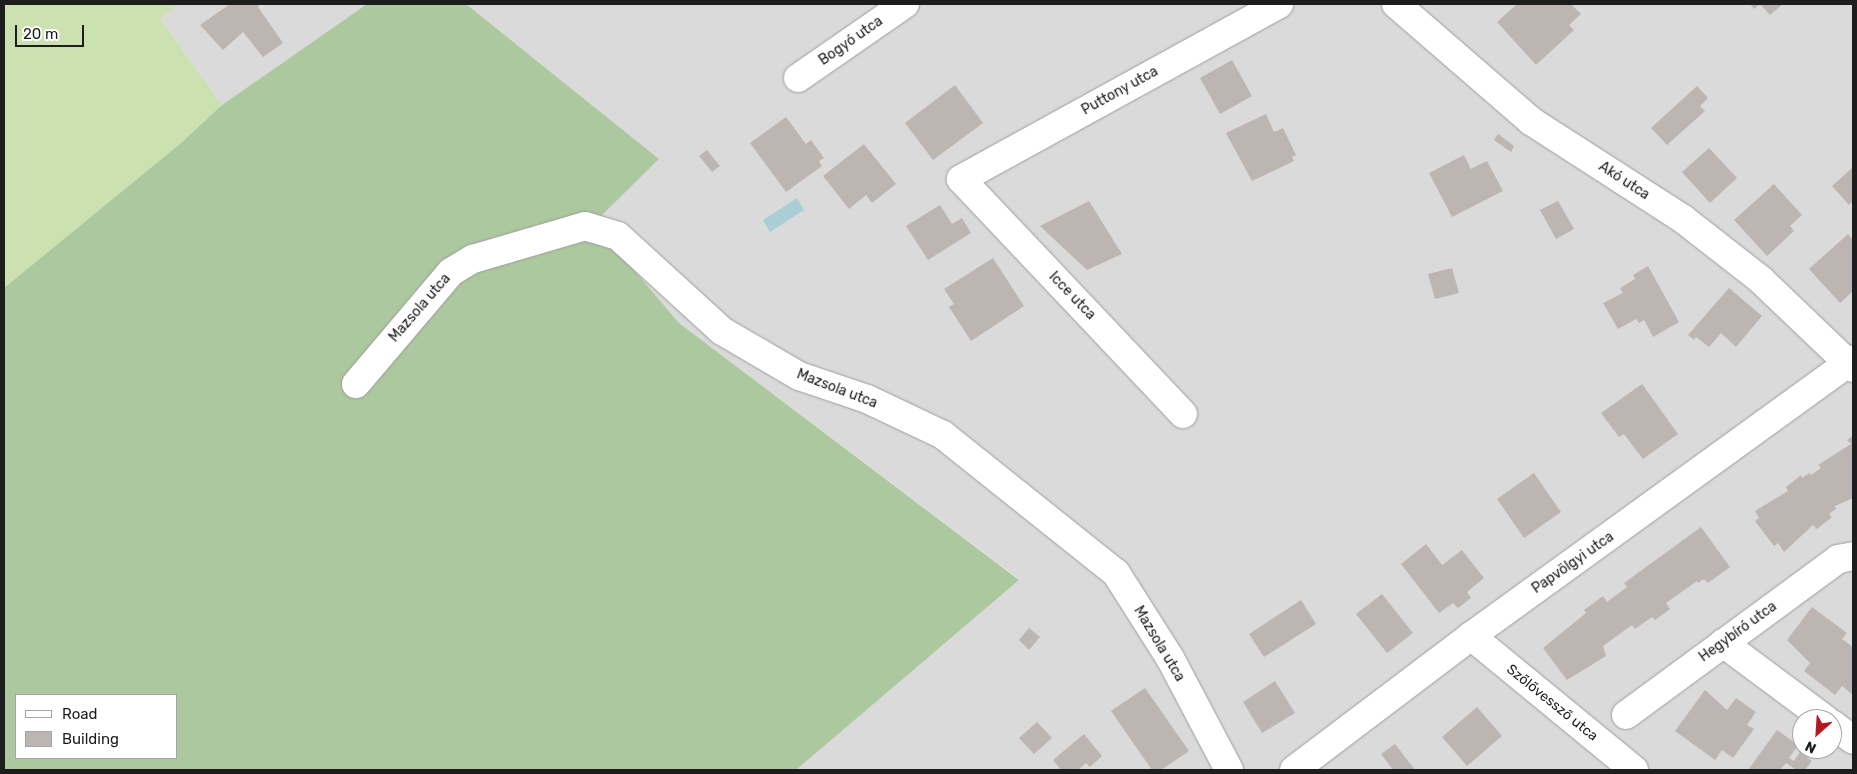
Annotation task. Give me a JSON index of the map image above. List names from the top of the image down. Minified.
{"streets":{"street":["Bogyó utca","Puttony utca","Akó utca","Icce utca","Mazsola utca","Papvölgyi utca","Hegybíró utca","Szőlővessző utca"]},"crossings":[["Puttony utca","Icce utca"],["Akó utca","Papvölgyi utca"],["Papvölgyi utca","Szőlővessző utca"]],"legend":["Road","Building"],"scale_bar":"20 m","north":"bottom left"}
